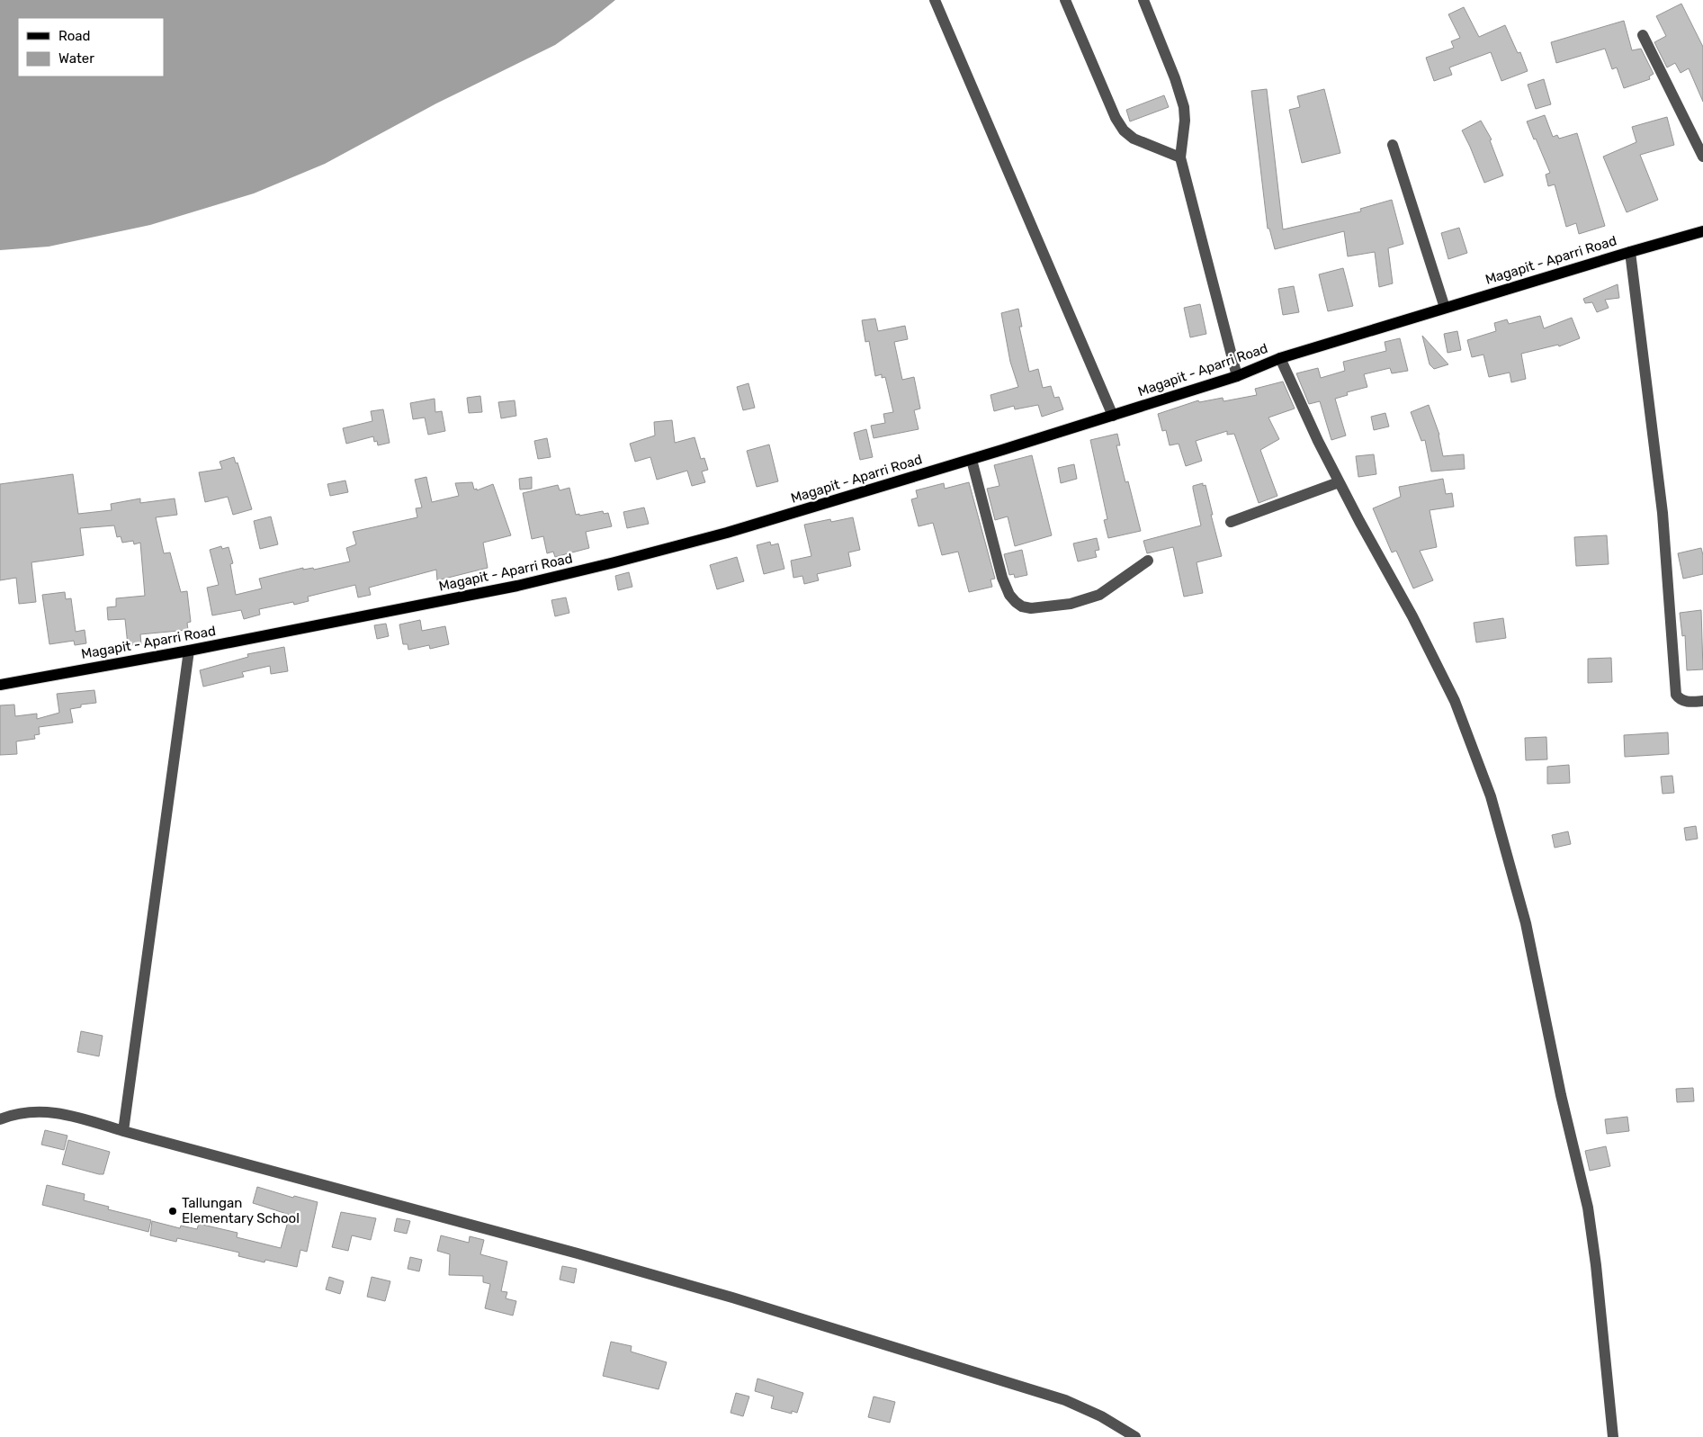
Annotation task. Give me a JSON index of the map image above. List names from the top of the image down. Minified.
{"streets":{"main road":["Magapit - Aparri Road"]},"places":["Tallungan Elementary School"],"legend":["Road","Water"]}
